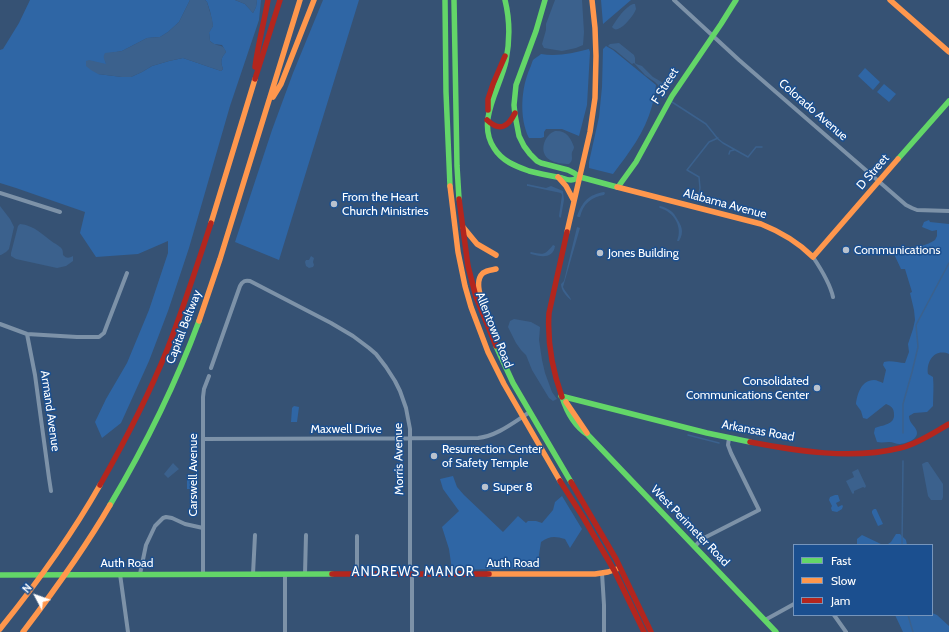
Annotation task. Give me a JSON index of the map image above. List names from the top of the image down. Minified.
{"streets":{"main road":["F Street","D Street","Alabama Avenue","Capital Beltway","Allentown Road","Arkansas Road","West Perimeter Road","Auth Road"],"street":["Colorado Avenue","Armand Avenue","Maxwell Drive","Morris Avenue","Carswell Avenue"]},"crossings":[["F Street","Colorado Avenue"],["F Street","Alabama Avenue"],["Colorado Avenue","D Street"],["D Street","Alabama Avenue"],["Alabama Avenue","West Perimeter Road"],["Allentown Road","Maxwell Drive"],["Allentown Road","Auth Road"],["Maxwell Drive","Morris Avenue"],["Maxwell Drive","Carswell Avenue"],["Arkansas Road","West Perimeter Road"],["Morris Avenue","Auth Road"],["Carswell Avenue","Auth Road"]],"districts":["ANDREWS MANOR"],"places":["From the Heart Church Ministries","Communications","Jones Building","Consolidated Communications Center","Resurrection Center of Safety Temple","Super 8"],"legend":["Fast","Slow","Jam"],"north":"top left"}
